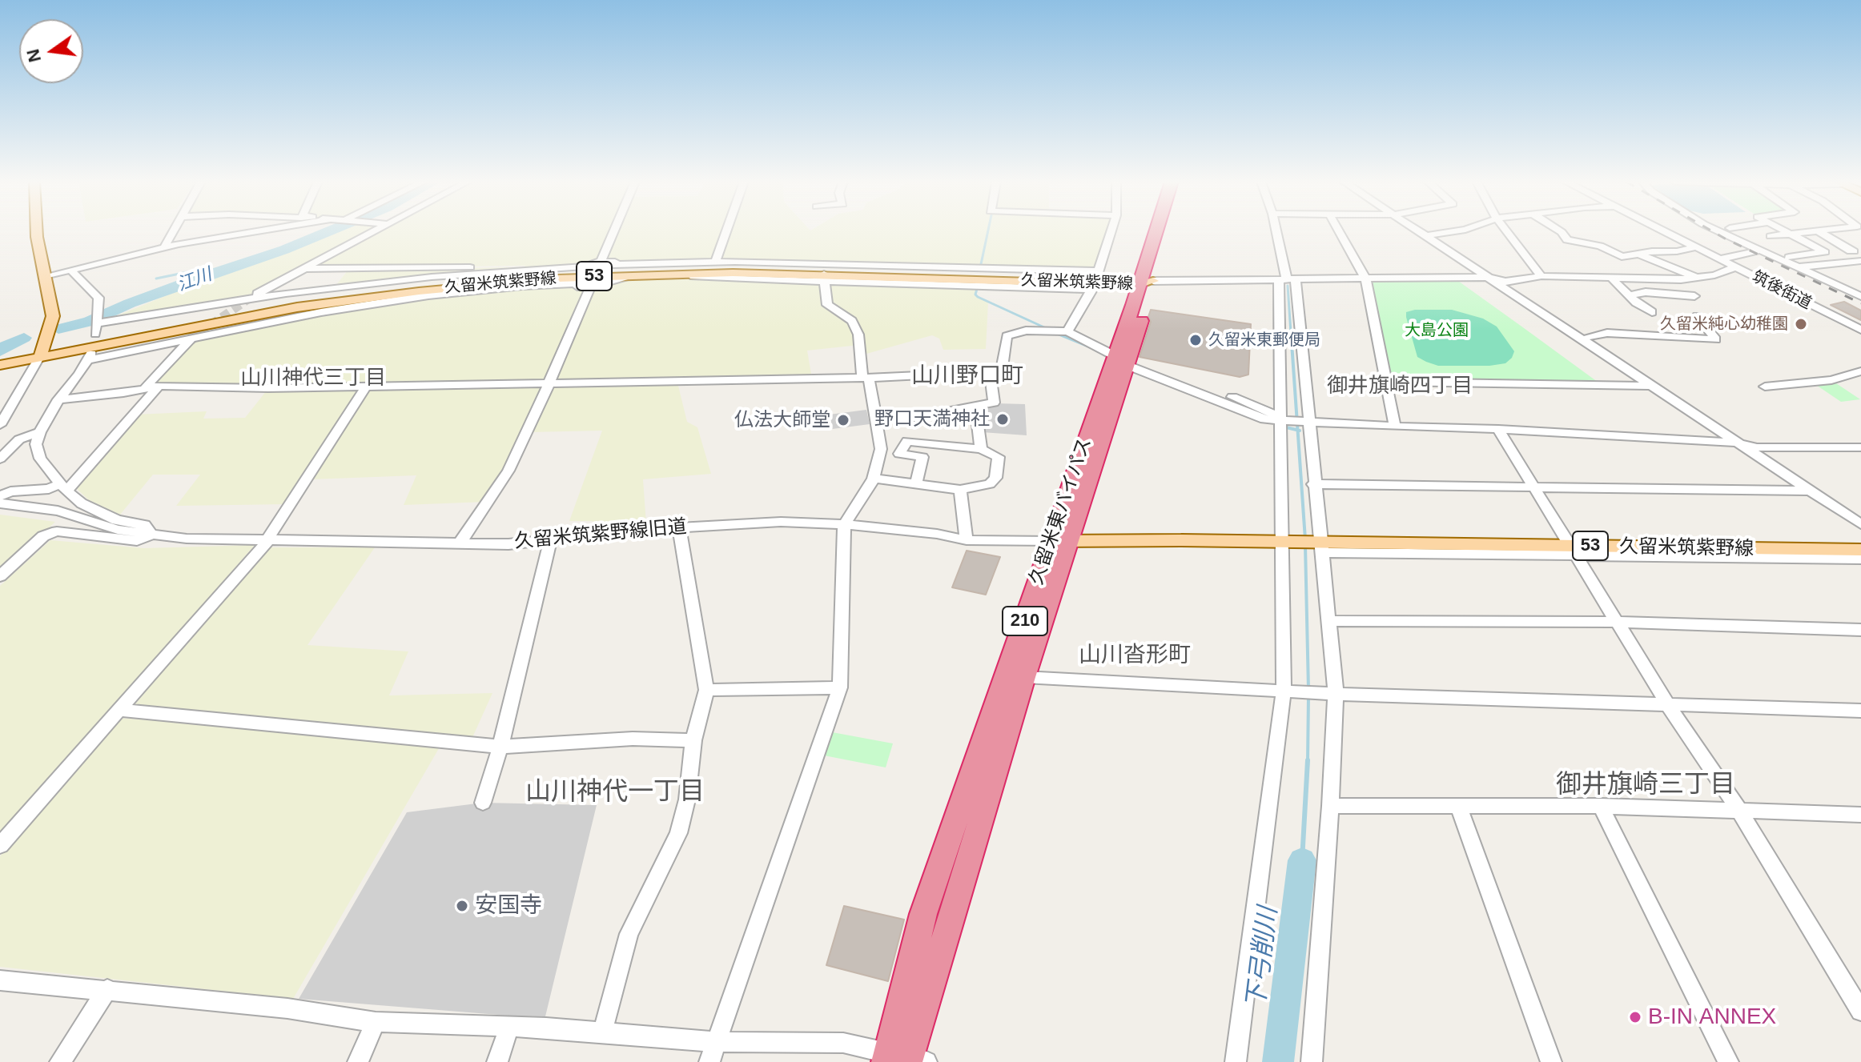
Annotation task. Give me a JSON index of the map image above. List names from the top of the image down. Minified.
{"streets":{"highway":["久留米東バイパス","210"],"main road":["53","久留米筑紫野線"],"street":["筑後街道","久留米筑紫野線旧道"]},"crossings":[["久留米筑紫野線","久留米東バイパス"],["久留米筑紫野線","久留米筑紫野線旧道"],["久留米東バイパス","久留米筑紫野線旧道"]],"districts":["山川野口町","山川神代三丁目","御井旗崎四丁目","山川沓形町","御井旗崎三丁目","山川神代一丁目"],"water":["江川","下弓削川"],"parks":["大島公園"],"places":["久留米純心幼稚園","久留米東郵便局","野口天満神社","仏法大師堂","安国寺","B-IN ANNEX"],"north":"left"}
